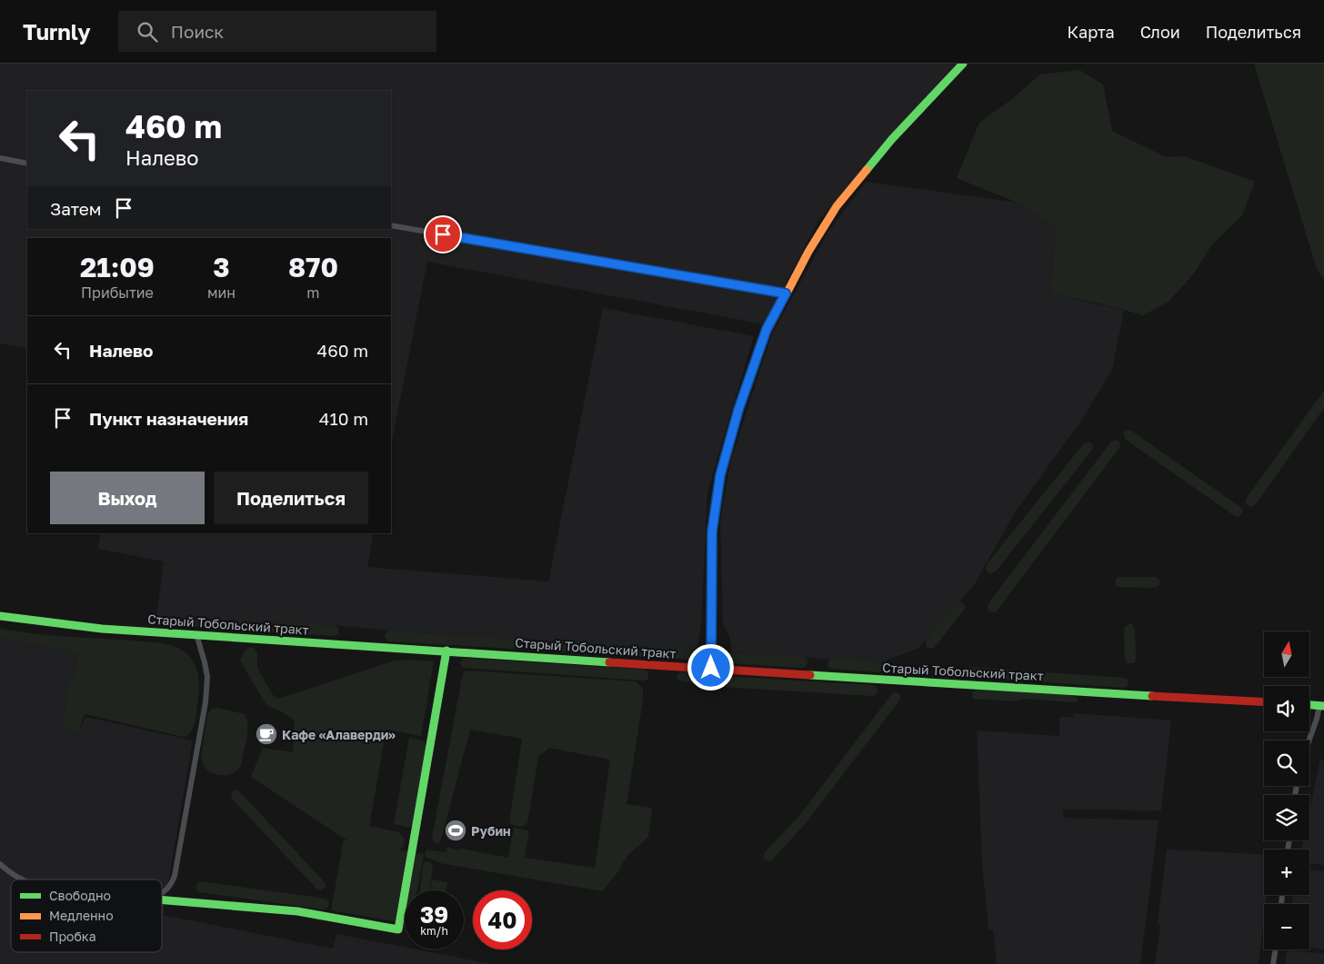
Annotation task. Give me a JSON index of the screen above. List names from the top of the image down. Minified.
{"streets":{"street":["Старый Тобольский тракт"]},"places":{"cafe":["Кафе «Алаверди»"],"sports":["Рубин"]},"legend":["Свободно","Медленно","Пробка"],"north":"top","page":{"header":"Turnly","search":"Поиск","nav":["Карта","Слои","Поделиться"],"turn":["460 m","Налево"],"then":"Затем","eta":["21:09","Прибытие","3","мин","870","m"],"list":[{"name":"Налево","value":"460 m"},{"name":"Пункт назначения","value":"410 m"}],"buttons":["Выход","Поделиться"],"map_buttons":["+","−"],"speed":"39 km/h","limit":"40"}}
